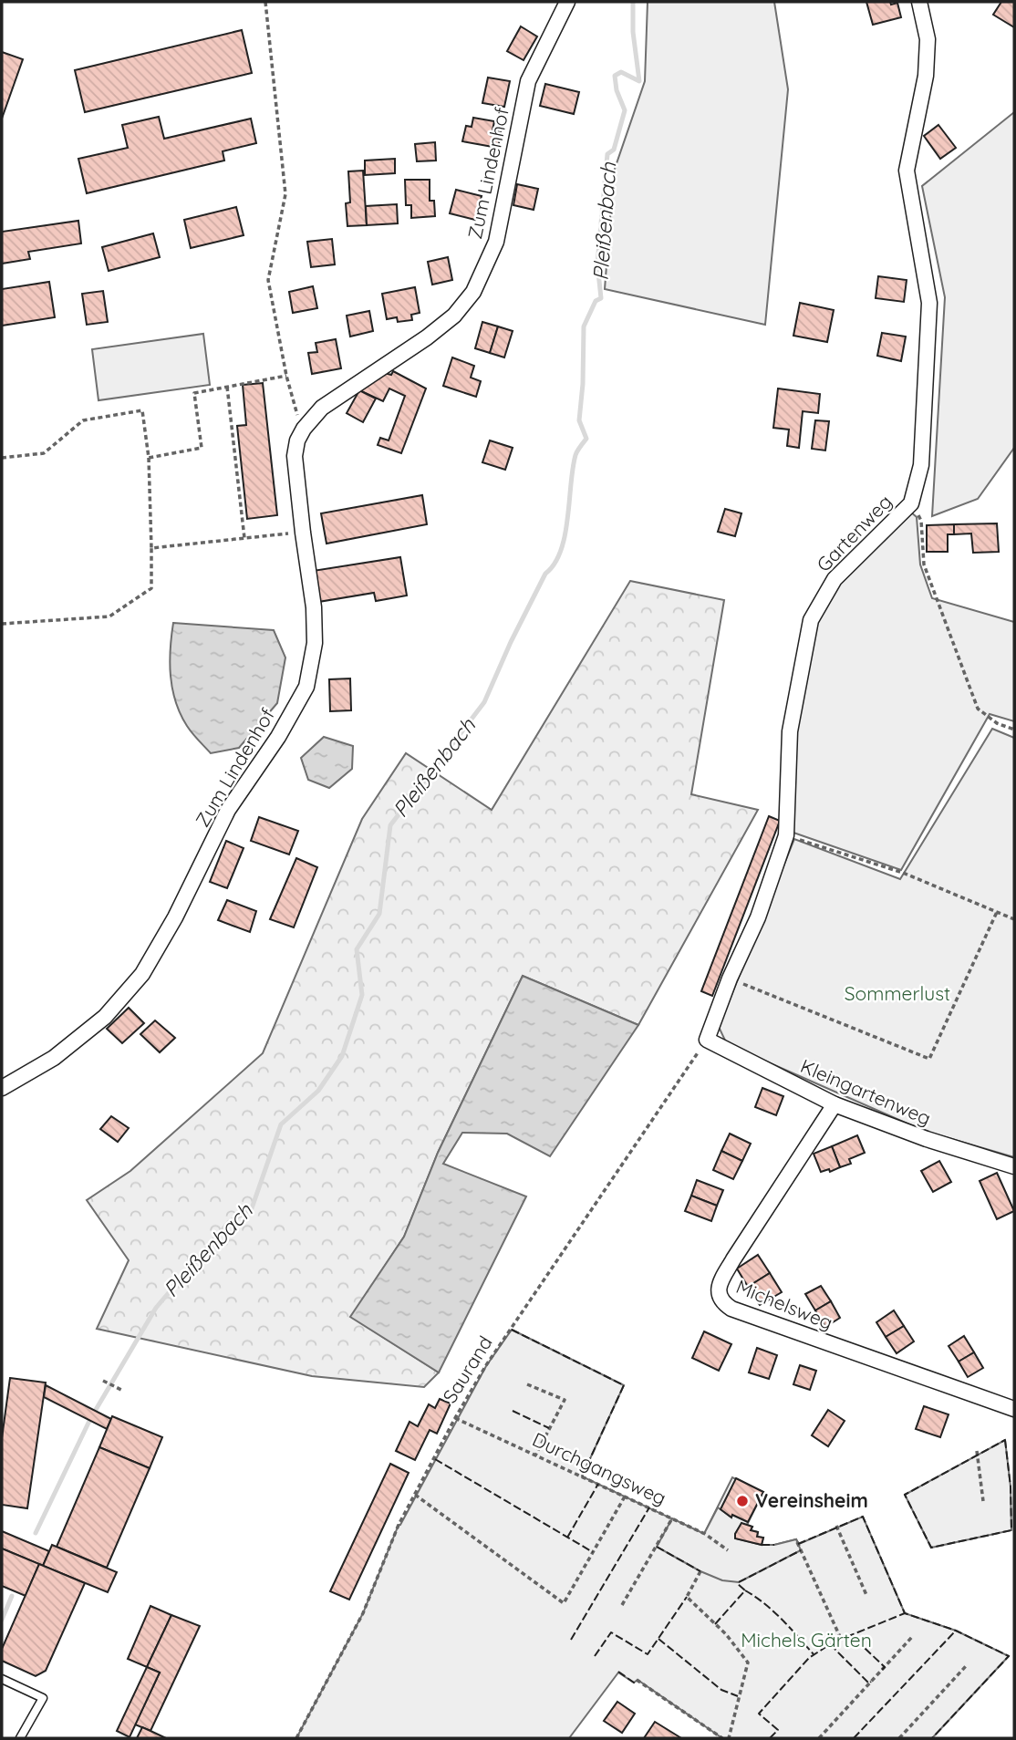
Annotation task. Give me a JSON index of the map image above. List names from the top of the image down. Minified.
{"streets":{"street":["Zum Lindenhof","Gartenweg","Kleingartenweg","Michelsweg"],"path":["Saurand","Durchgangsweg"]},"crossings":[["Gartenweg","Kleingartenweg"],["Gartenweg","Saurand"],["Kleingartenweg","Michelsweg"],["Kleingartenweg","Saurand"],["Saurand","Durchgangsweg"]],"water":["Pleißenbach"],"parks":["Sommerlust","Michels Gärten"],"places":["Vereinsheim"]}
